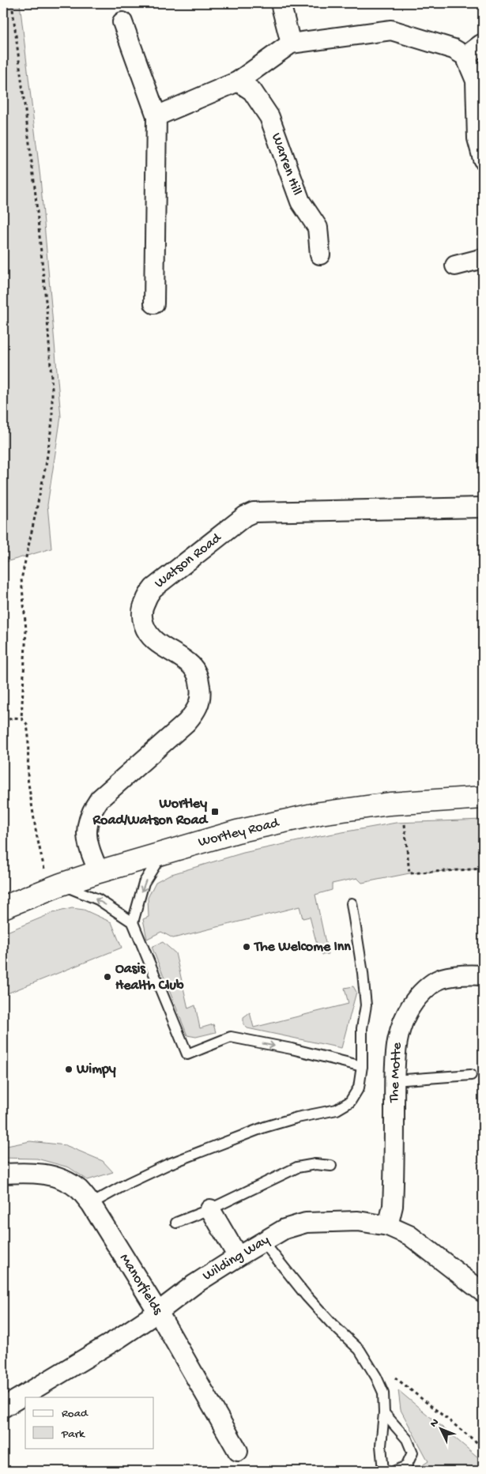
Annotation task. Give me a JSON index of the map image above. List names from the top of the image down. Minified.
{"streets":{"main road":["Wortley Road"],"street":["Warren Hill","Watson Road","The Motte","Wilding Way","Manorfields"]},"crossings":[["Watson Road","Wortley Road"],["The Motte","Wilding Way"],["Wilding Way","Manorfields"]],"places":{"transit":["Wortley Road/Watson Road"],"other":["The Welcome Inn","Oasis Health Club","Wimpy"]},"legend":["Road","Park"],"north":"top left"}
